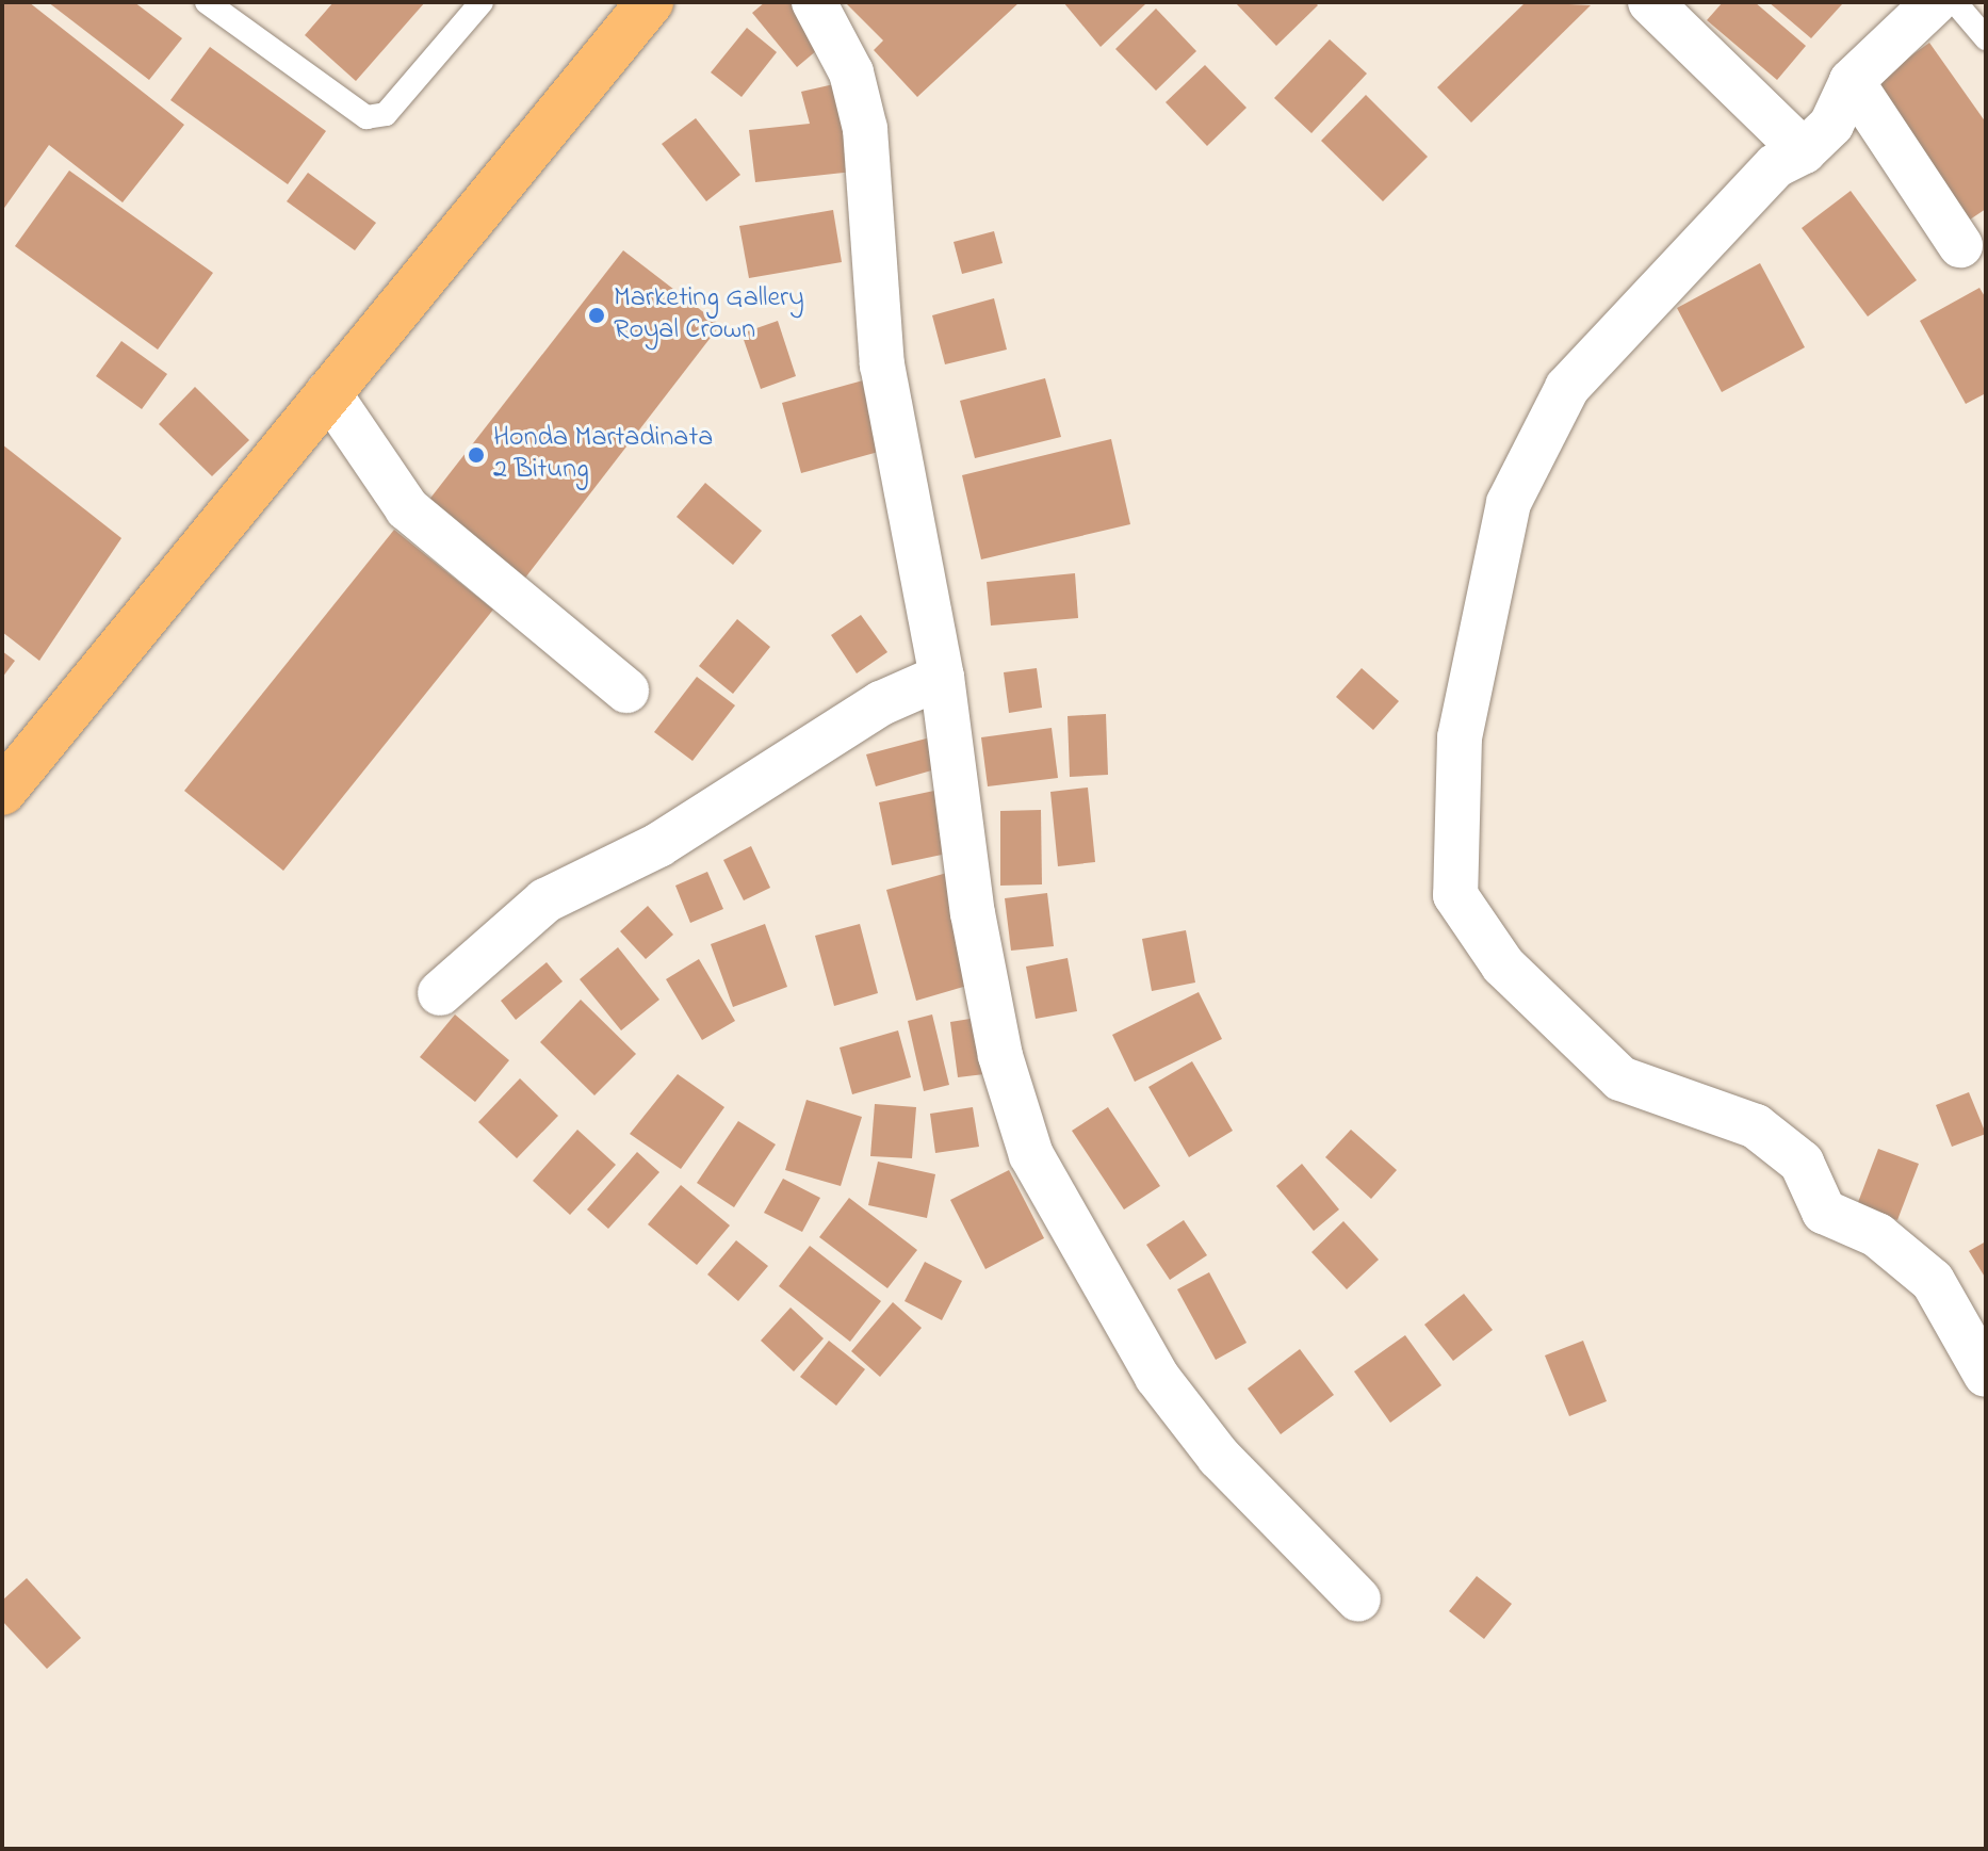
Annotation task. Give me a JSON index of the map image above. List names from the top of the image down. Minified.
{"places":["Marketing Gallery Royal Crown","Honda Martadinata 2 Bitung"]}
